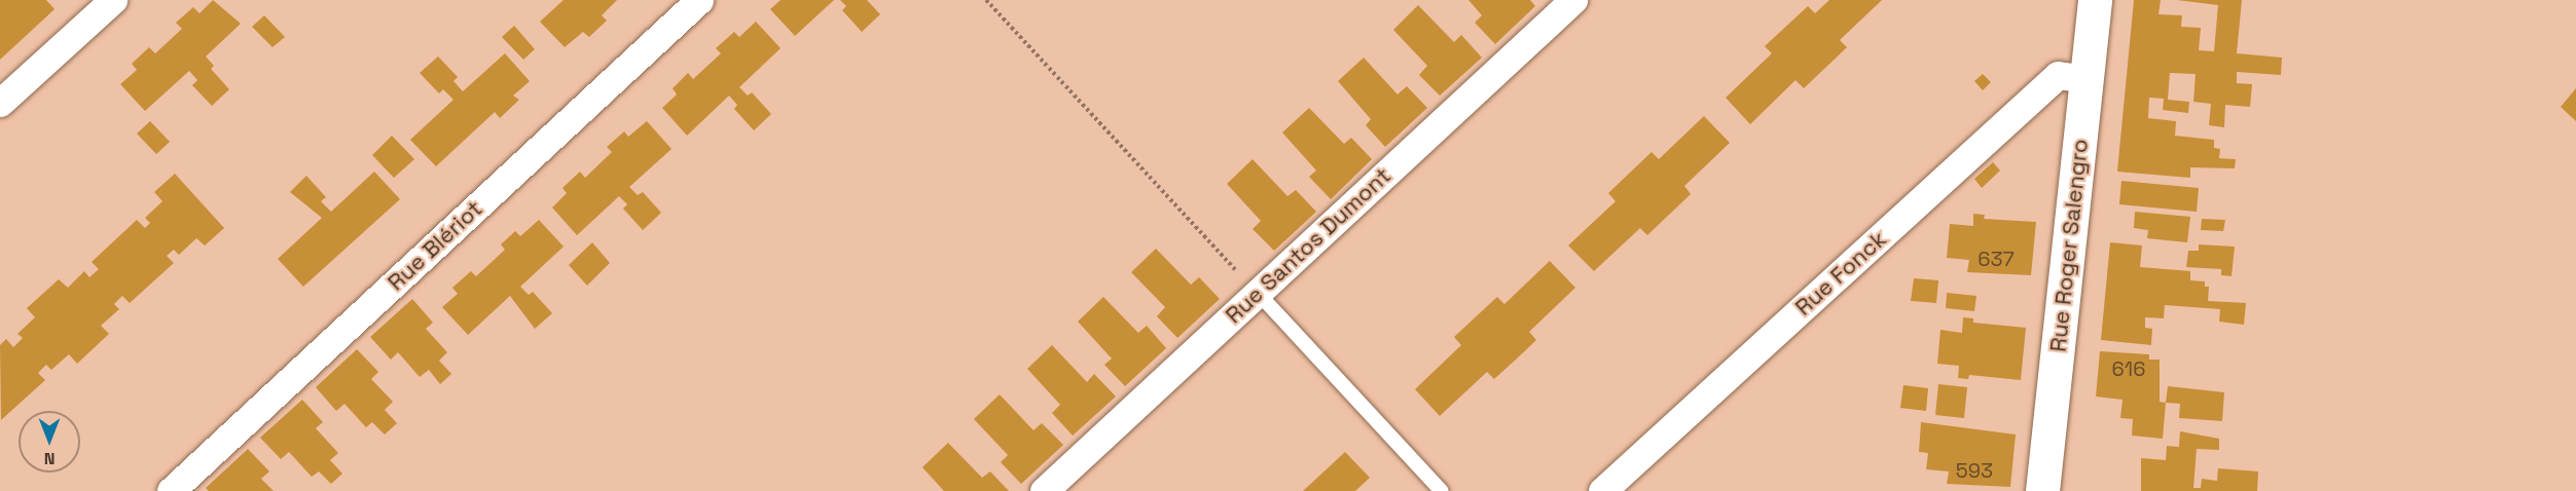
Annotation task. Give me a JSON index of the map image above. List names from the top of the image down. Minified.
{"streets":{"main road":["Rue Roger Salengro"],"street":["Rue Blériot","Rue Santos Dumont","Rue Fonck"]},"crossings":[["Rue Roger Salengro","Rue Fonck"]],"house_numbers":["637","616","593"],"north":"bottom"}
